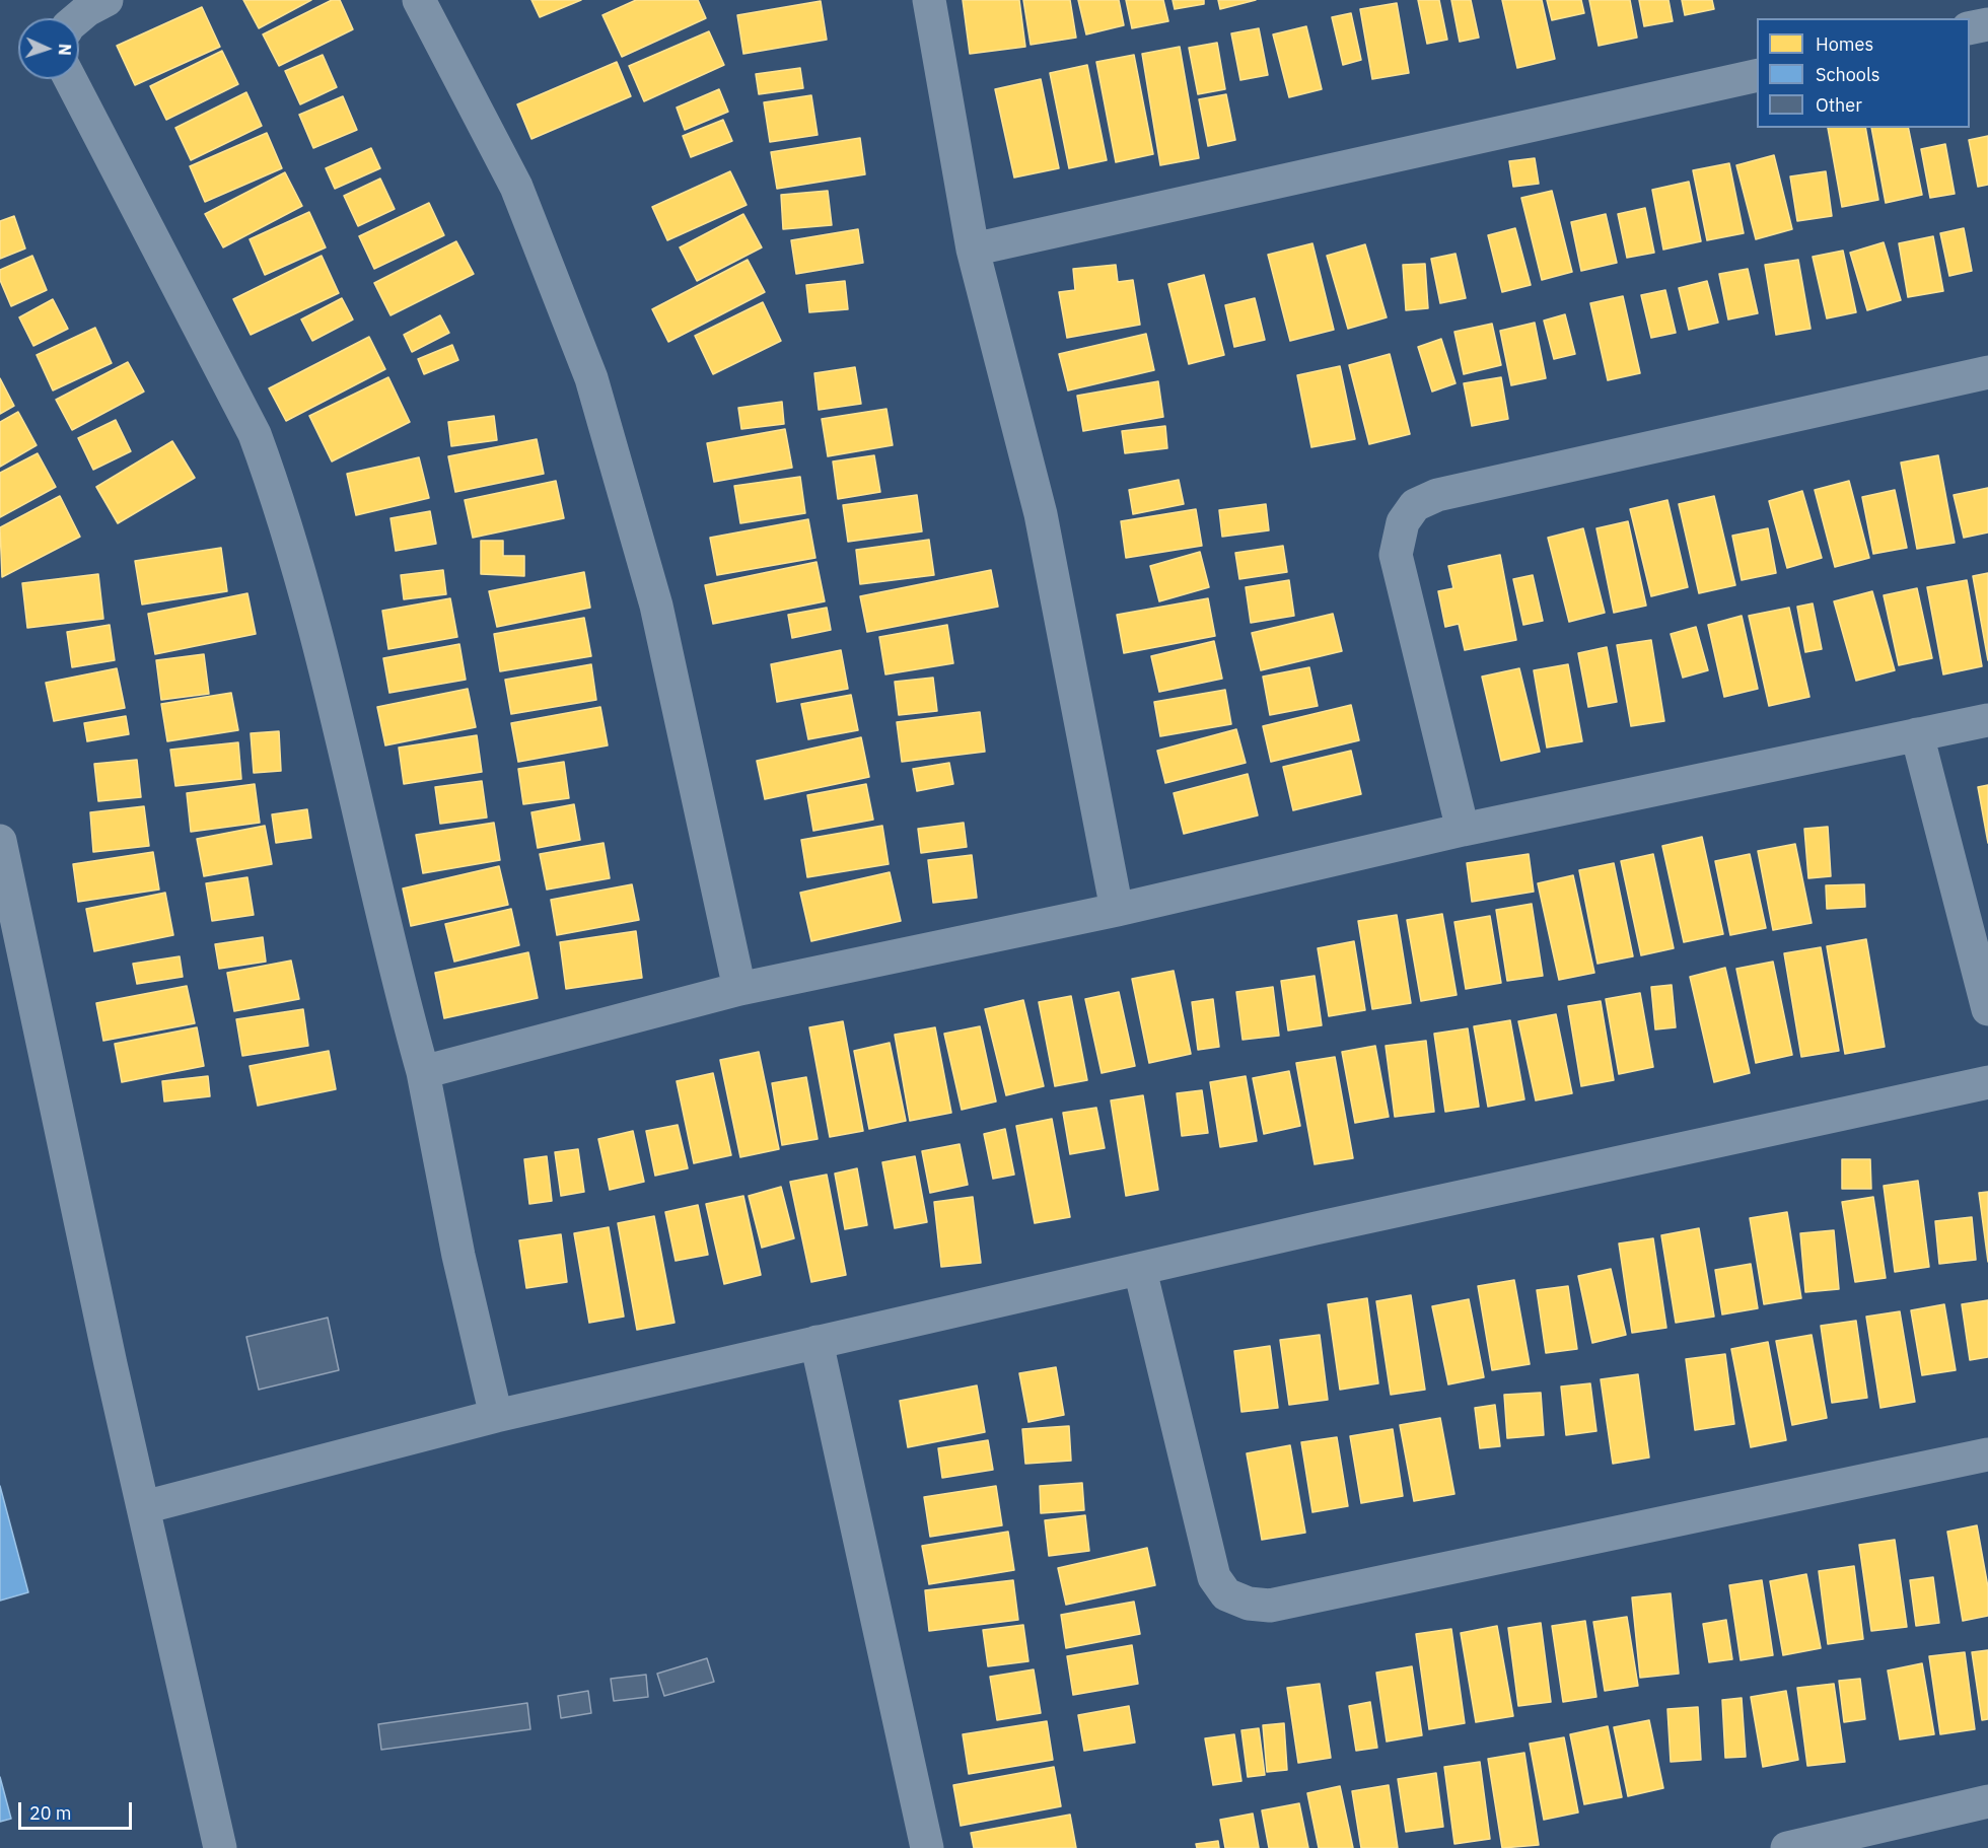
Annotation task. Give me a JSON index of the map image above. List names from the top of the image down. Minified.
{"legend":["Homes","Schools","Other"],"scale_bar":"20 m","north":"right"}
